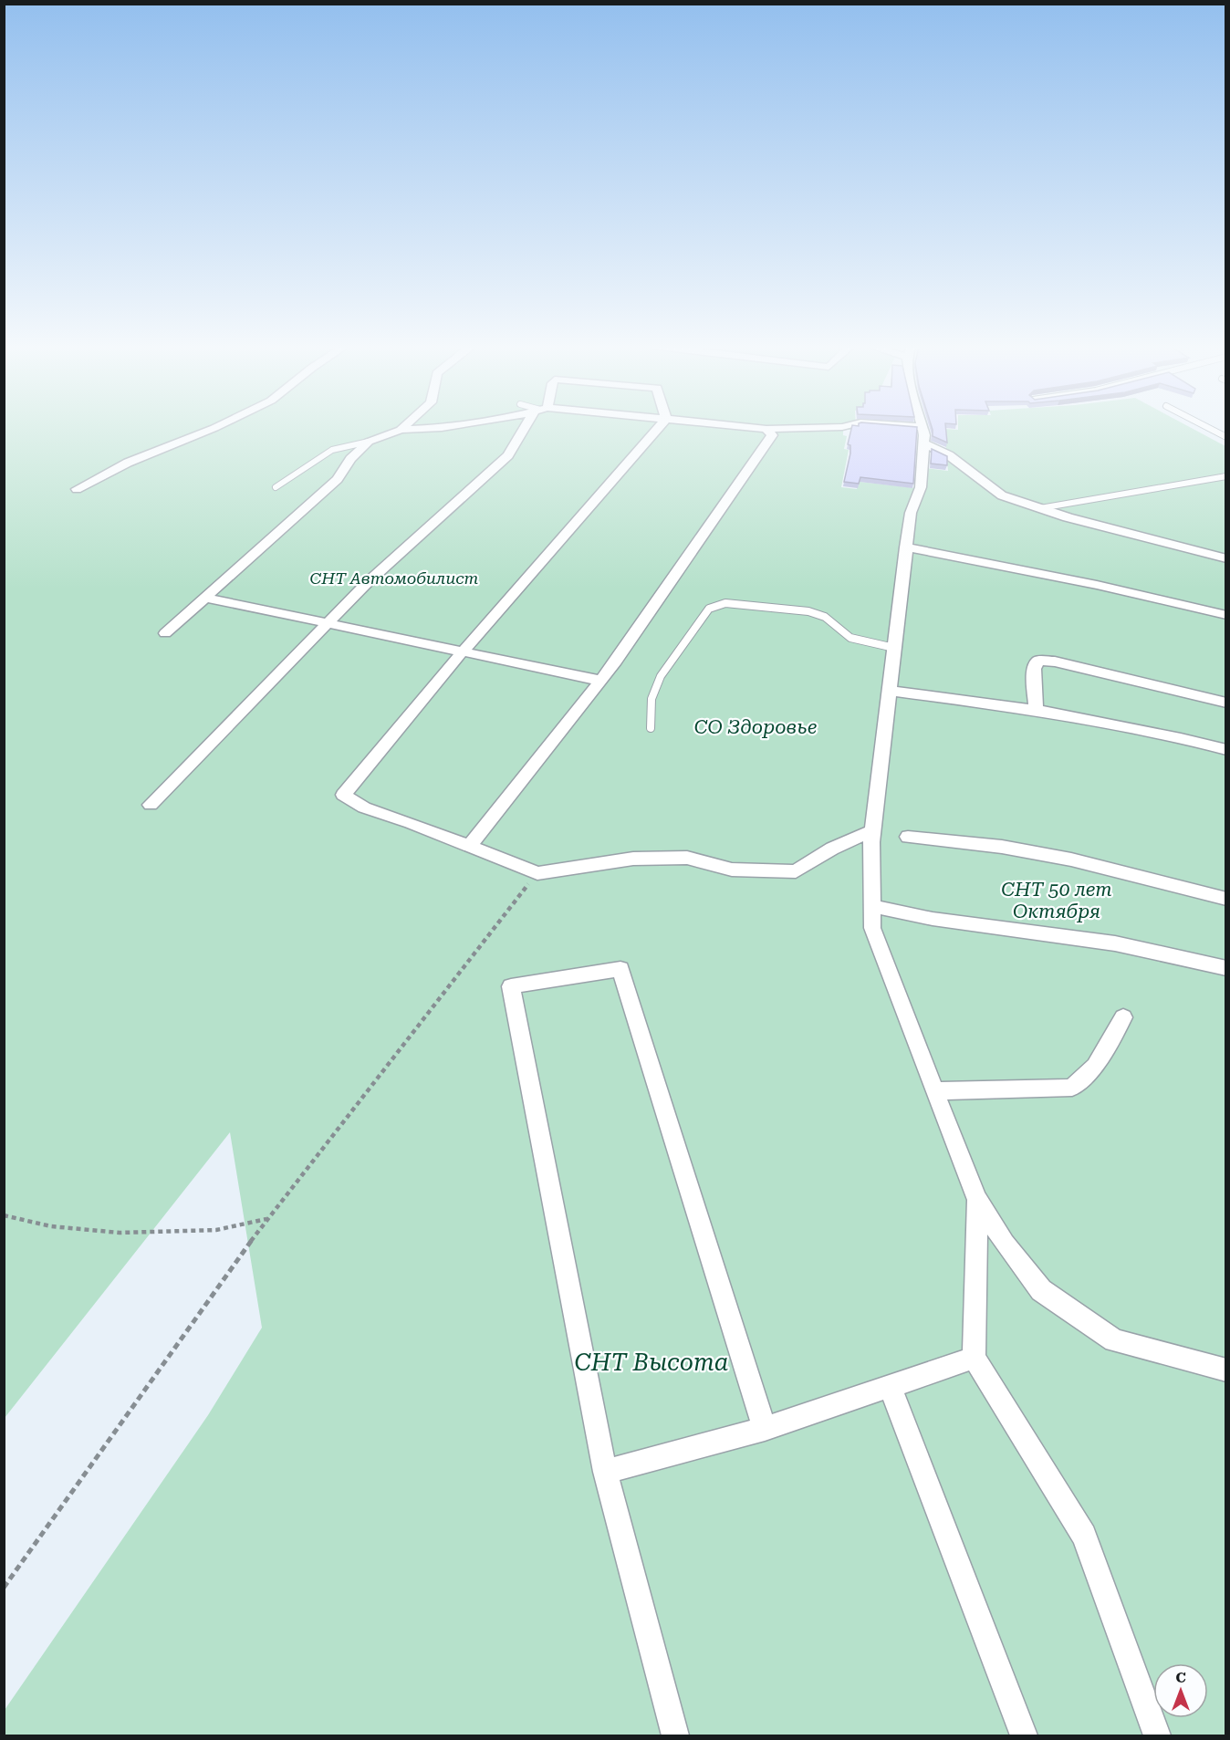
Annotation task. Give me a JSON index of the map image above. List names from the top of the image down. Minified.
{"parks":["СНТ Автомобилист","СО Здоровье","СНТ 50 лет Октября","СНТ Высота"],"north":"top"}
